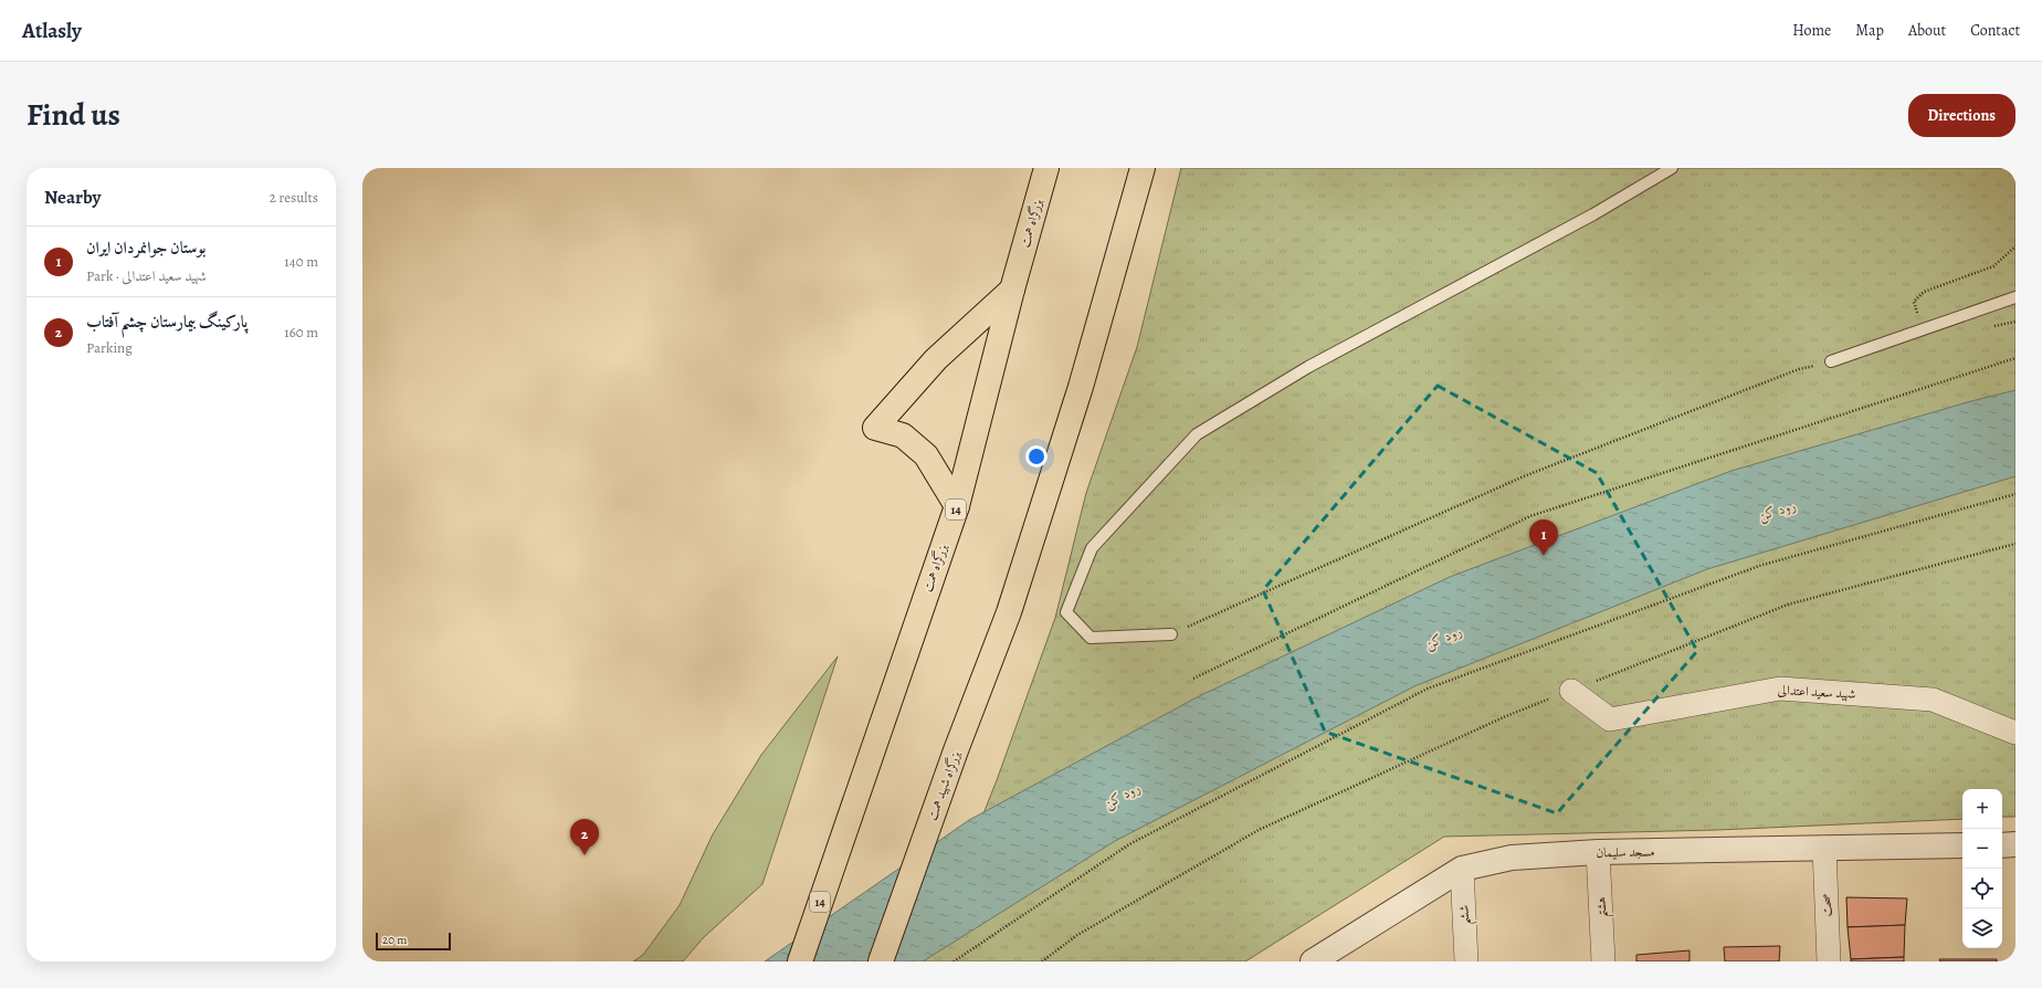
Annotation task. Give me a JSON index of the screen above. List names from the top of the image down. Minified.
{"streets":{"highway":["بزرگراه همت","14","بزرگراه شهید همت"],"street":["شهید سعید اعتدالی","مسجد سلیمان","صحت","هشتم","ششم"]},"crossings":[["مسجد سلیمان","صحت"],["مسجد سلیمان","هشتم"],["مسجد سلیمان","ششم"]],"water":["رود کن"],"scale_bar":"20 m","page":{"header":"Atlasly","nav":["Home","Map","About","Contact"],"title":"Find us","buttons":"Directions","heading":["Nearby","2 results"],"list":[{"mark":"1","name":"بوستان جوانمردان ایران","note":"Park · شهید سعید اعتدالی","value":"140 m"},{"mark":"2","name":"پاركينگ بيمارستان چشم آفتاب","note":"Parking","value":"160 m"}],"pins":["1","2"],"map_buttons":["+","−"],"scale":"20 m"}}
